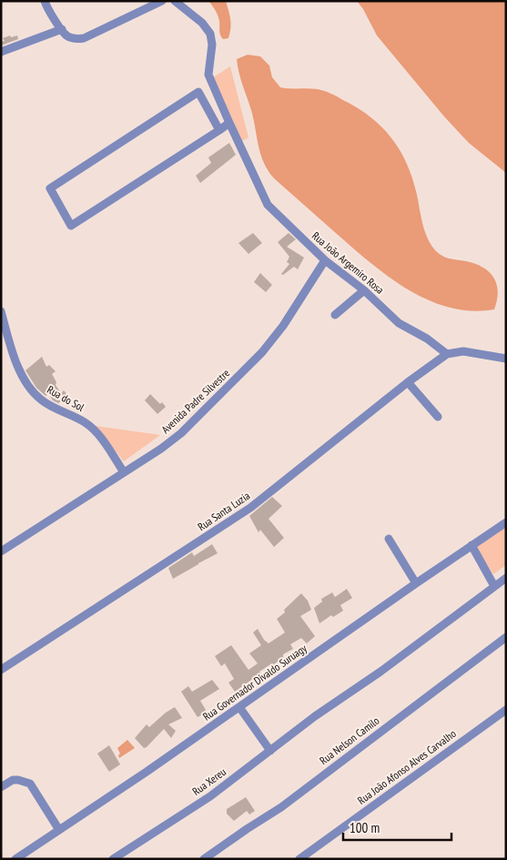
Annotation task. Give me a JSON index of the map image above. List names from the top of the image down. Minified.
{"streets":{"street":["Rua João Argemiro Rosa","Rua do Sol","Avenida Padre Silvestre","Rua Santa Luzia","Rua Governador Divaldo Suruagy","Rua Nelson Camilo","Rua João Afonso Alves Carvalho","Rua Xereu"]},"crossings":[["Rua João Argemiro Rosa","Avenida Padre Silvestre"],["Rua João Argemiro Rosa","Rua Santa Luzia"],["Rua do Sol","Avenida Padre Silvestre"]],"scale_bar":"100 m"}
